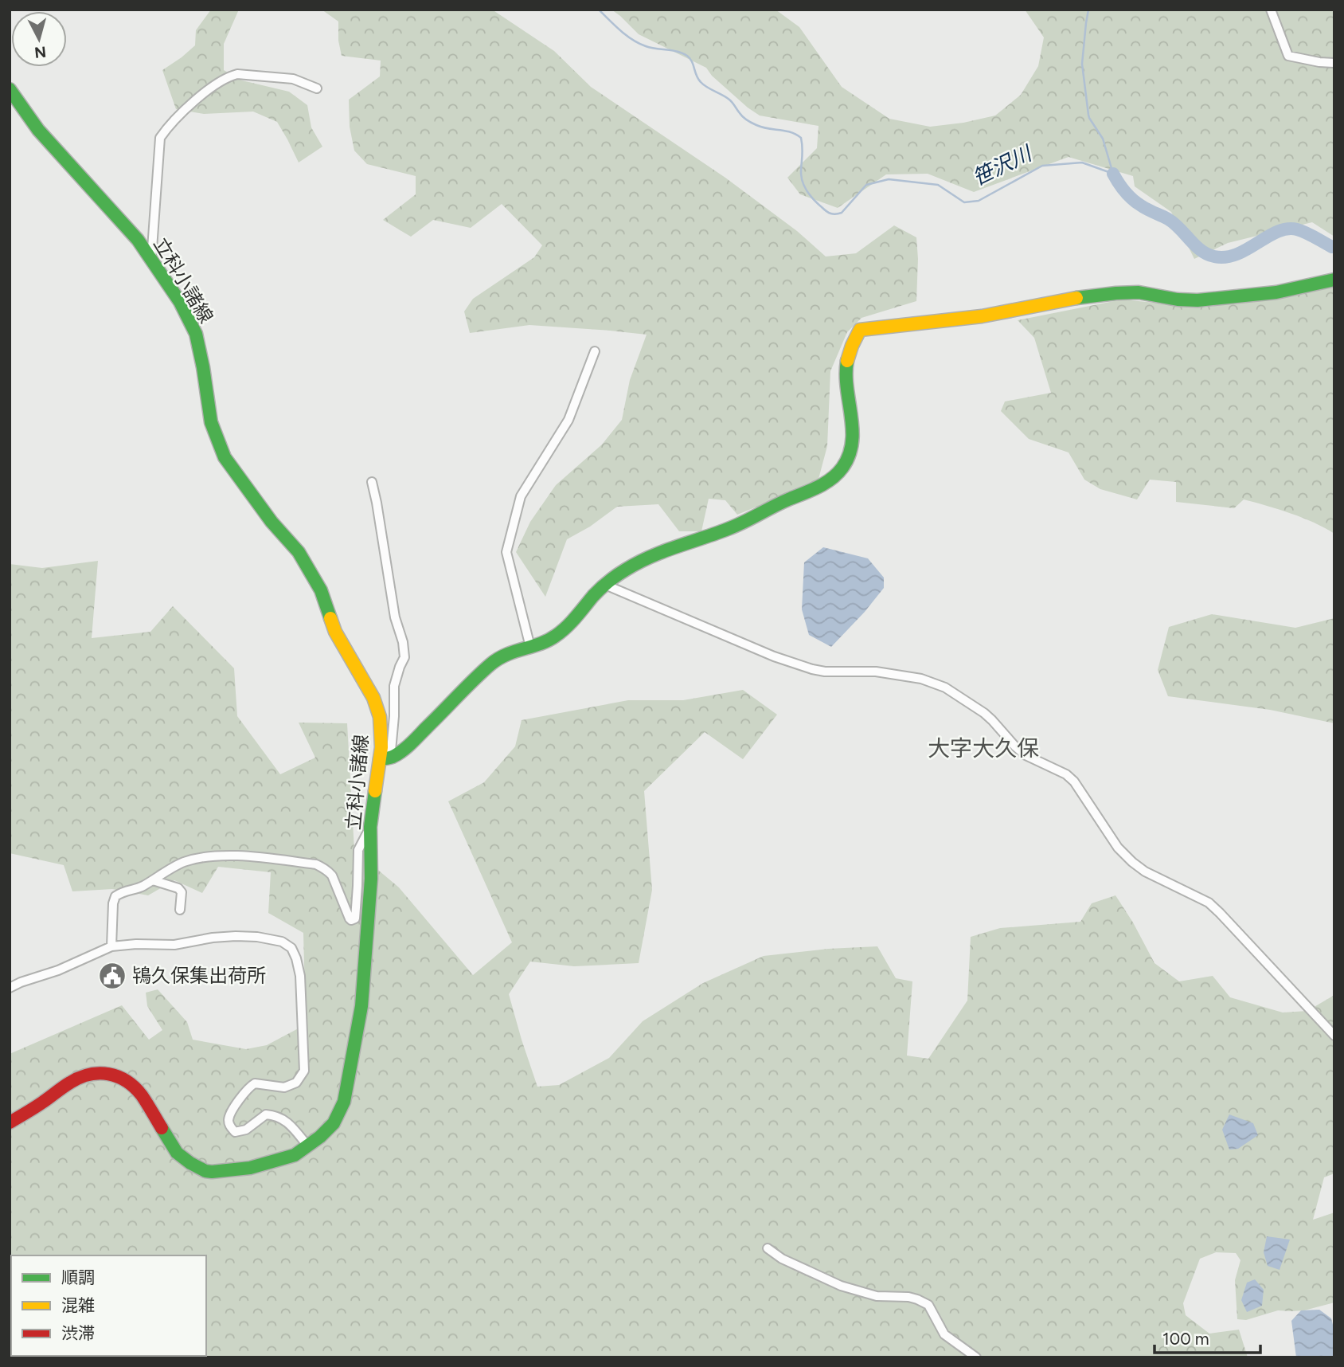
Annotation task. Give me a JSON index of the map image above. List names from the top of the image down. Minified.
{"streets":{"main road":["立科小諸線"]},"districts":["大字大久保"],"water":["笹沢川"],"places":{"public building":["鴇久保集出荷所"]},"legend":["順調","混雑","渋滞"],"scale_bar":"100 m","north":"bottom"}
